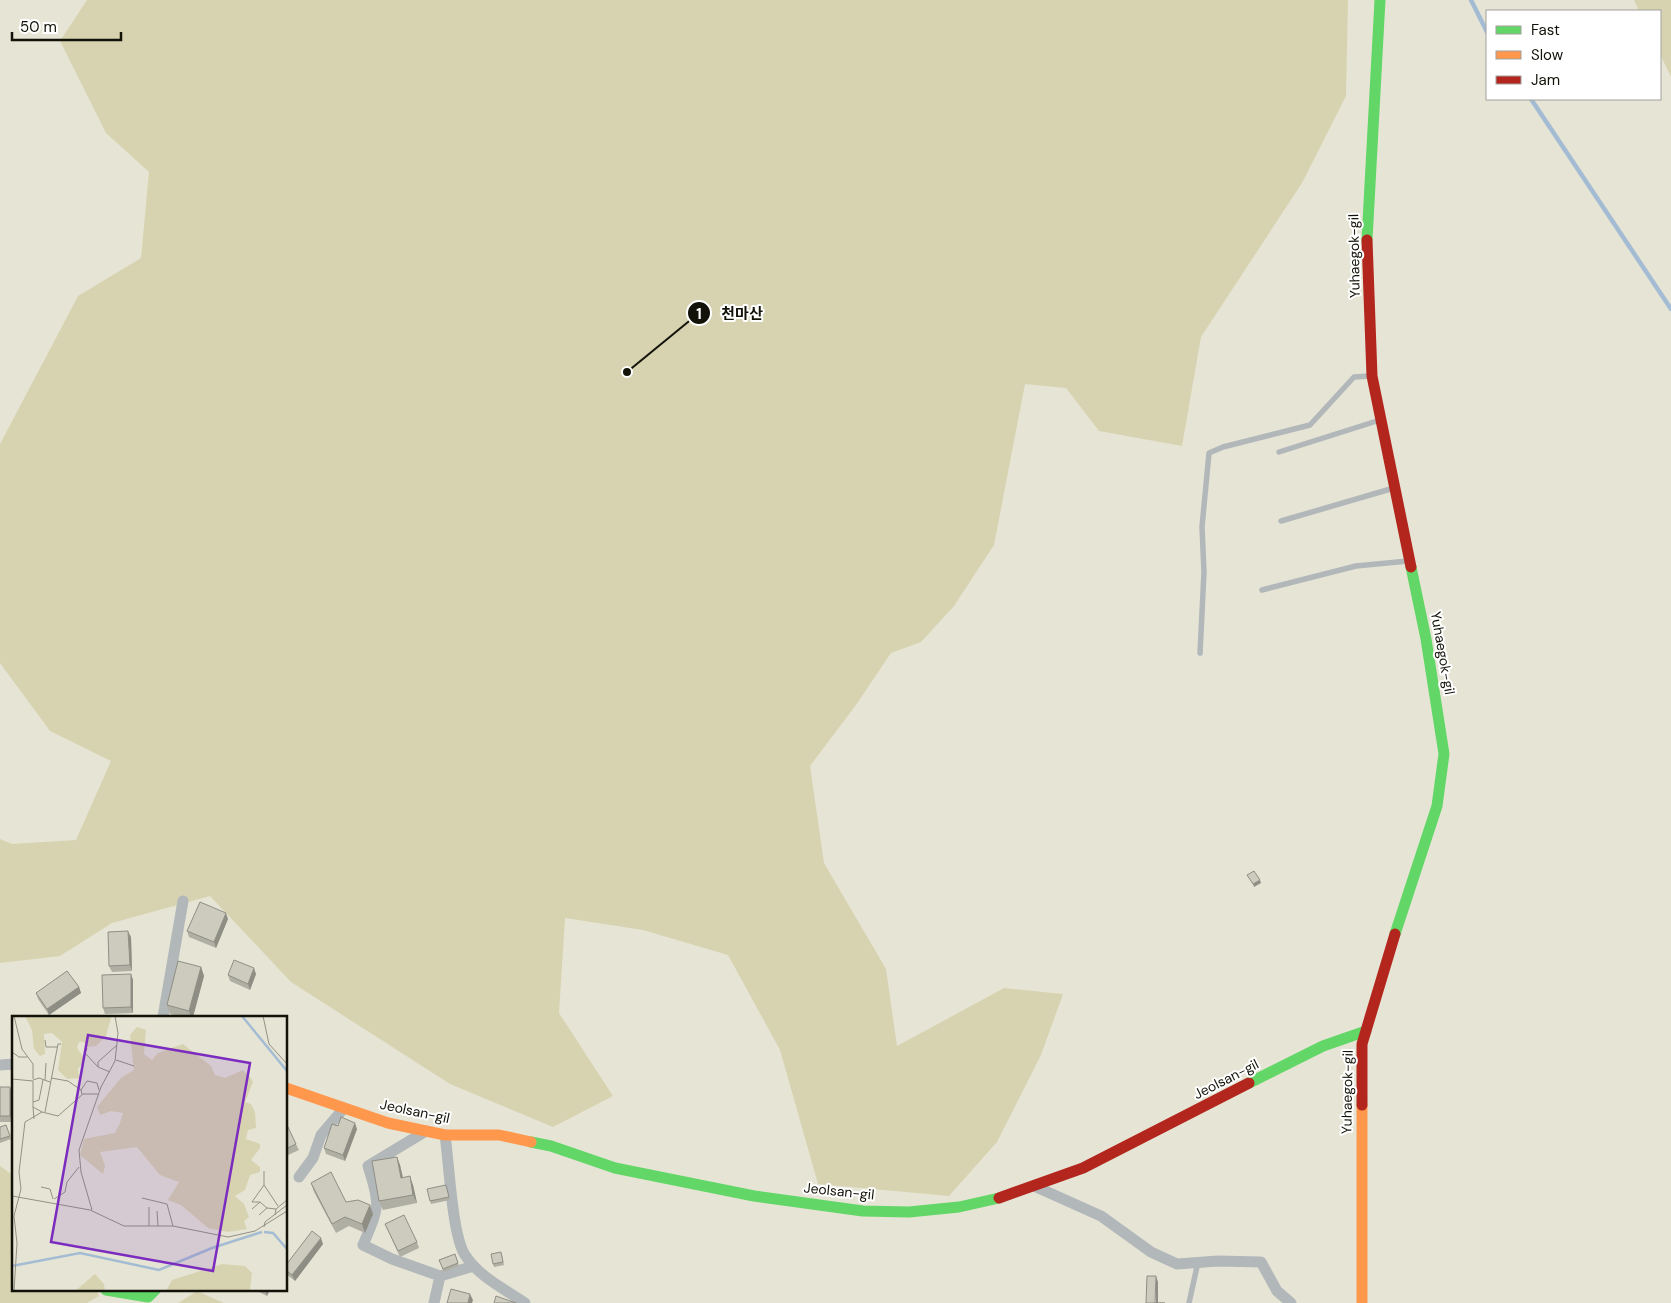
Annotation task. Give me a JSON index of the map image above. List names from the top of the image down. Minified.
{"streets":{"street":["Yuhaegok-gil","Jeolsan-gil"]},"crossings":[["Yuhaegok-gil","Jeolsan-gil"]],"places":["천마산"],"legend":["Fast","Slow","Jam"],"scale_bar":"50 m"}
